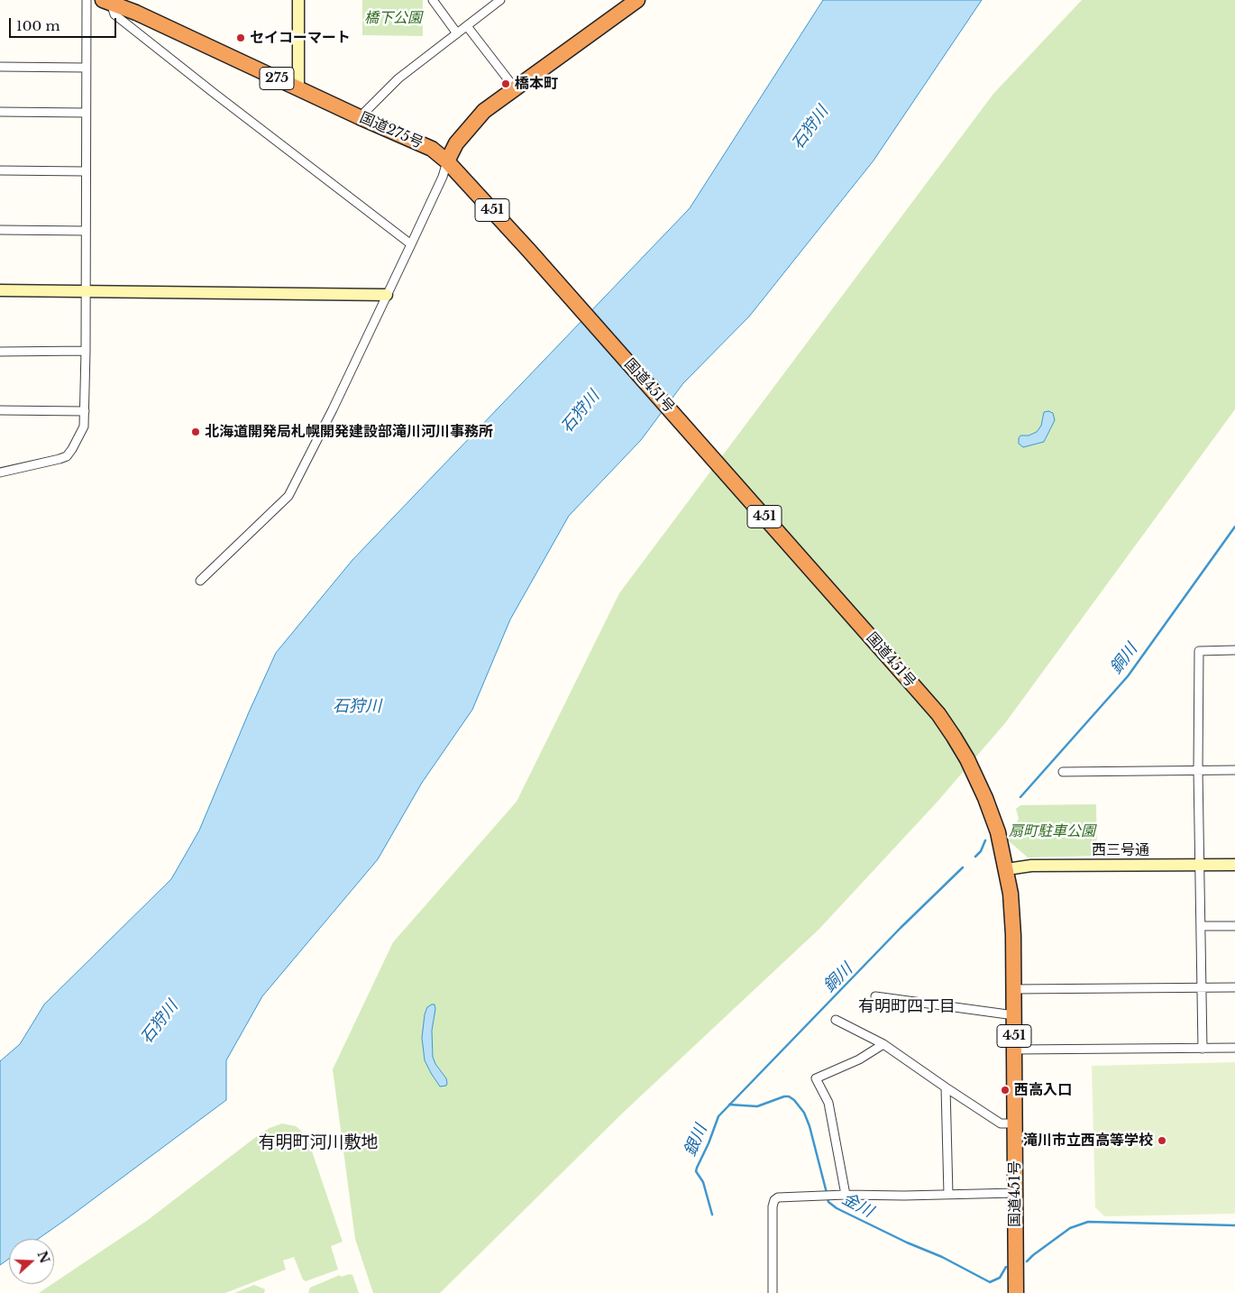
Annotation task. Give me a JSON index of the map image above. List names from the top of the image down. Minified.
{"streets":{"highway":["275","国道275号","451","国道451号"],"street":["西三号通"]},"crossings":[["国道275号","国道451号"],["国道451号","西三号通"]],"districts":["有明町四丁目","有明町河川敷地"],"water":["石狩川","銅川","銀川","金川"],"parks":["橋下公園","扇町駐車公園"],"places":["セイコーマート","橋本町","北海道開発局札幌開発建設部滝川河川事務所","西高入口","滝川市立西高等学校"],"scale_bar":"100 m","north":"right"}
